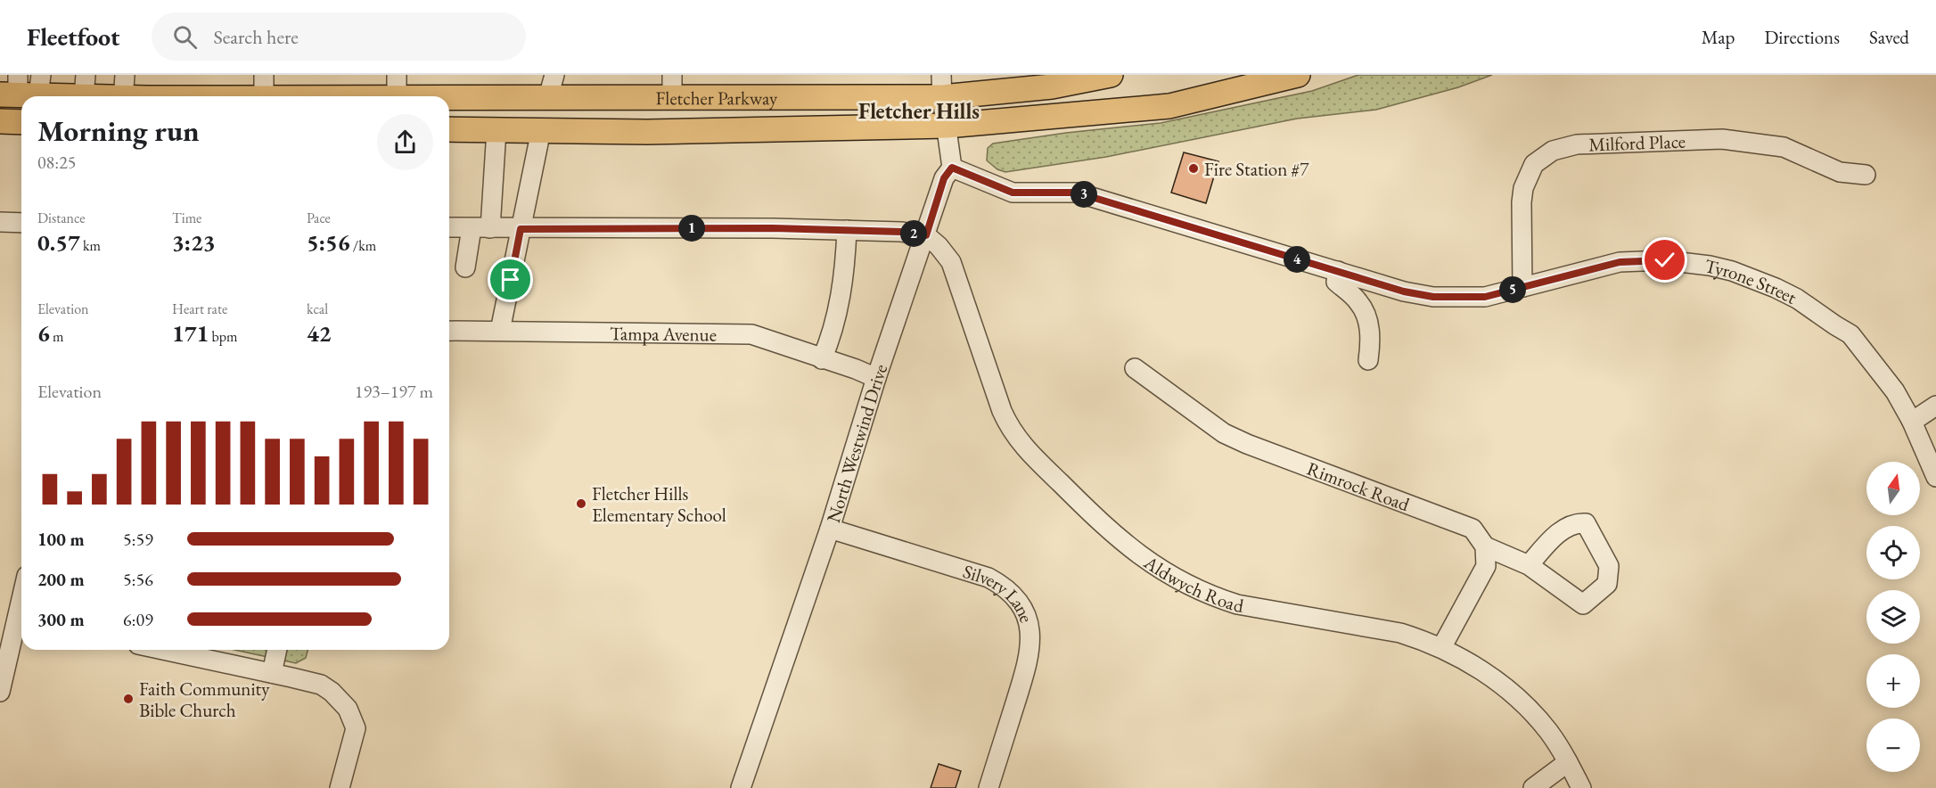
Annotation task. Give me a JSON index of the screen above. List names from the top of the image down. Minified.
{"streets":{"main road":["Fletcher Parkway"],"street":["Milford Place","Tyrone Street","Tampa Avenue","North Westwind Drive","Rimrock Road","Aldwych Road","Silvery Lane"]},"crossings":[["Milford Place","Tyrone Street"],["Tyrone Street","North Westwind Drive"],["Tampa Avenue","North Westwind Drive"],["North Westwind Drive","Aldwych Road"],["North Westwind Drive","Silvery Lane"]],"districts":["Fletcher Hills"],"places":["Fire Station #7","Fletcher Hills Elementary School","Faith Community Bible Church"],"north":"top","page":{"header":"Fleetfoot","search":"Search here","nav":["Map","Directions","Saved"],"heading":["Morning run","08:25"],"pins":["3","1","2","4","5"],"stats":[["Distance","0.57 km"],["Time","3:23"],["Pace","5:56 /km"],["Elevation","6 m"],["Heart rate","171 bpm"],["kcal","42"]],"chart":["Elevation","193–197 m"],"map_buttons":["+","−"],"list":[{"name":"100 m","note":"5:59"},{"name":"200 m","note":"5:56"},{"name":"300 m","note":"6:09"}]}}
